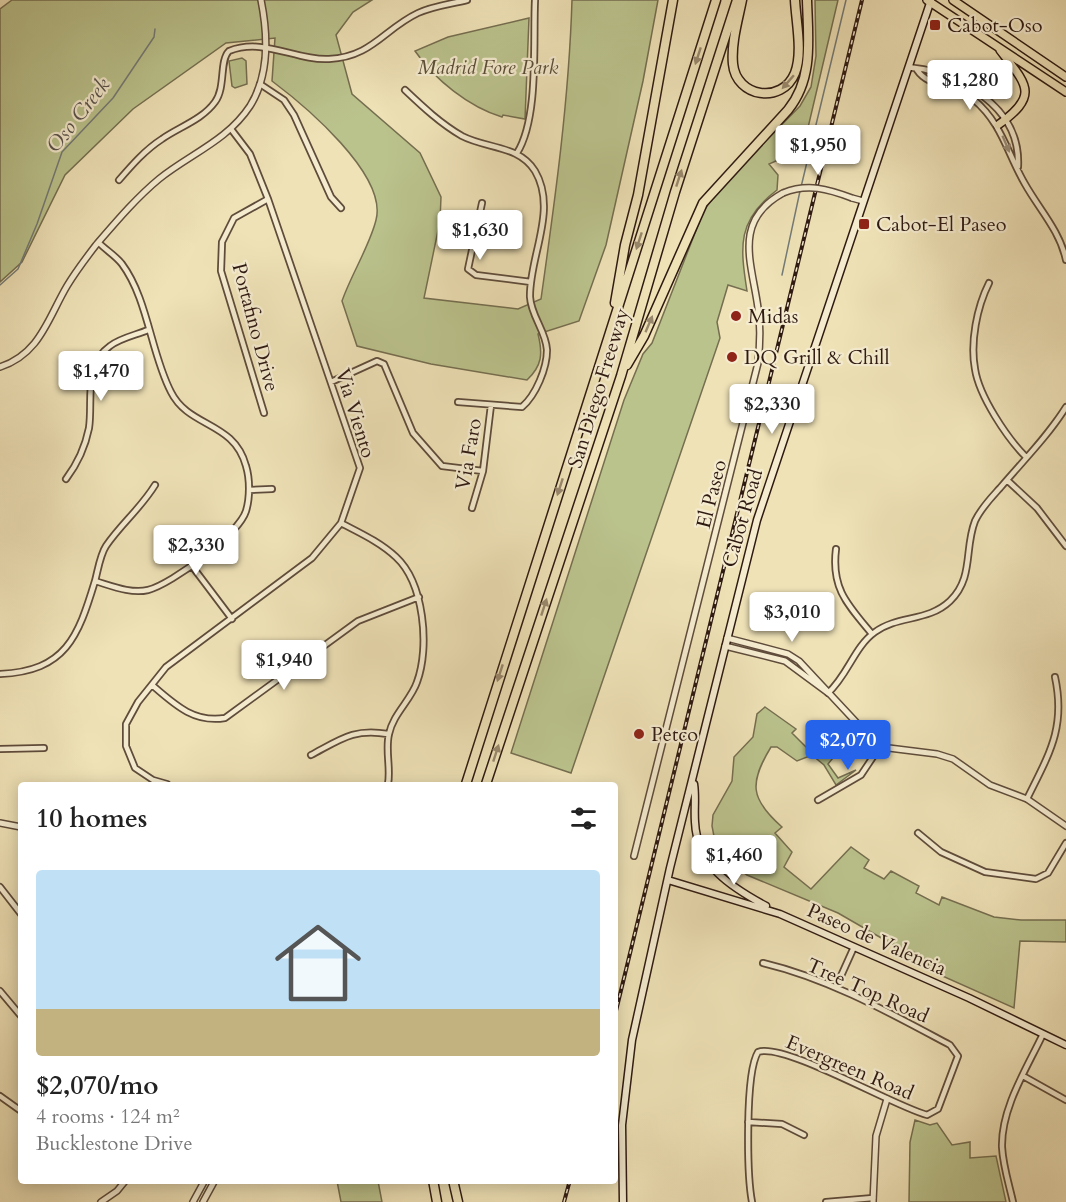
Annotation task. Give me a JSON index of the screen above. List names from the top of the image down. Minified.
{"streets":{"highway":["San Diego Freeway"],"main road":["Cabot Road","Paseo de Valencia"],"street":["Portafino Drive","Via Viento","Via Faro","El Paseo","Tree Top Road","Evergreen Road"]},"crossings":[["Portafino Drive","Via Viento"],["El Paseo","Cabot Road"],["Cabot Road","Paseo de Valencia"],["Tree Top Road","Evergreen Road"]],"water":["Oso Creek"],"parks":["Madrid Fore Park"],"places":{"transit":["Cabot-Oso","Cabot-El Paseo"],"other":["Midas","DQ Grill & Chill","Petco"]},"page":{"price":["$1,280","$1,950","$1,630","$1,470","$2,330","$2,330","$3,010","$1,940","$2,070","$1,460"],"heading":"10 homes","list":[{"name":"$2,070/mo","note":"4 rooms · 124 m² · Bucklestone Drive"}]}}
